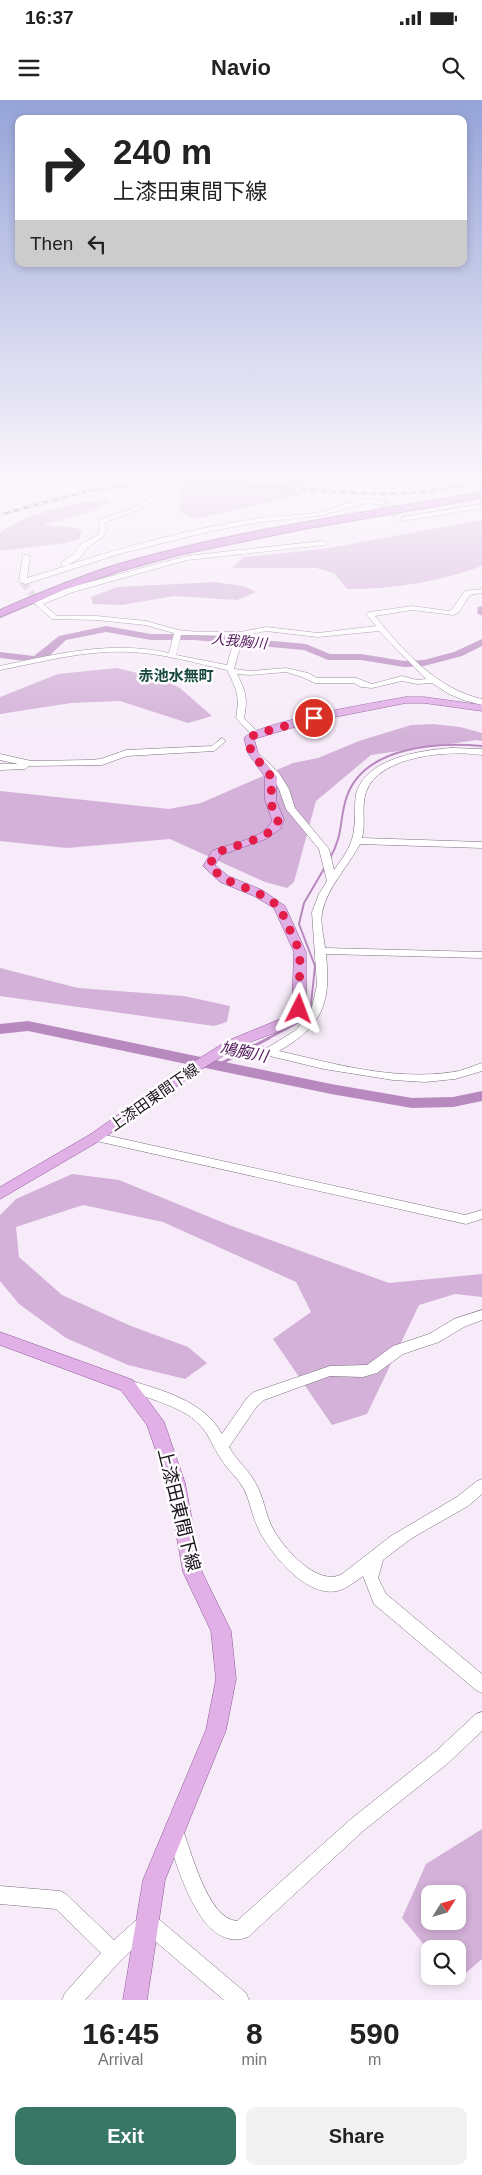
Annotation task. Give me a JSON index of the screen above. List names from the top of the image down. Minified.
{"streets":{"main road":["上漆田東間下線"]},"districts":["赤池水無町"],"water":["人我胸川","鳩胸川"],"north":"top right","page":{"status":"16:37","header":"Navio","turn":["240 m","上漆田東間下線"],"then":"Then","eta":["16:45","Arrival","8","min","590","m"],"buttons":["Exit","Share"]}}
